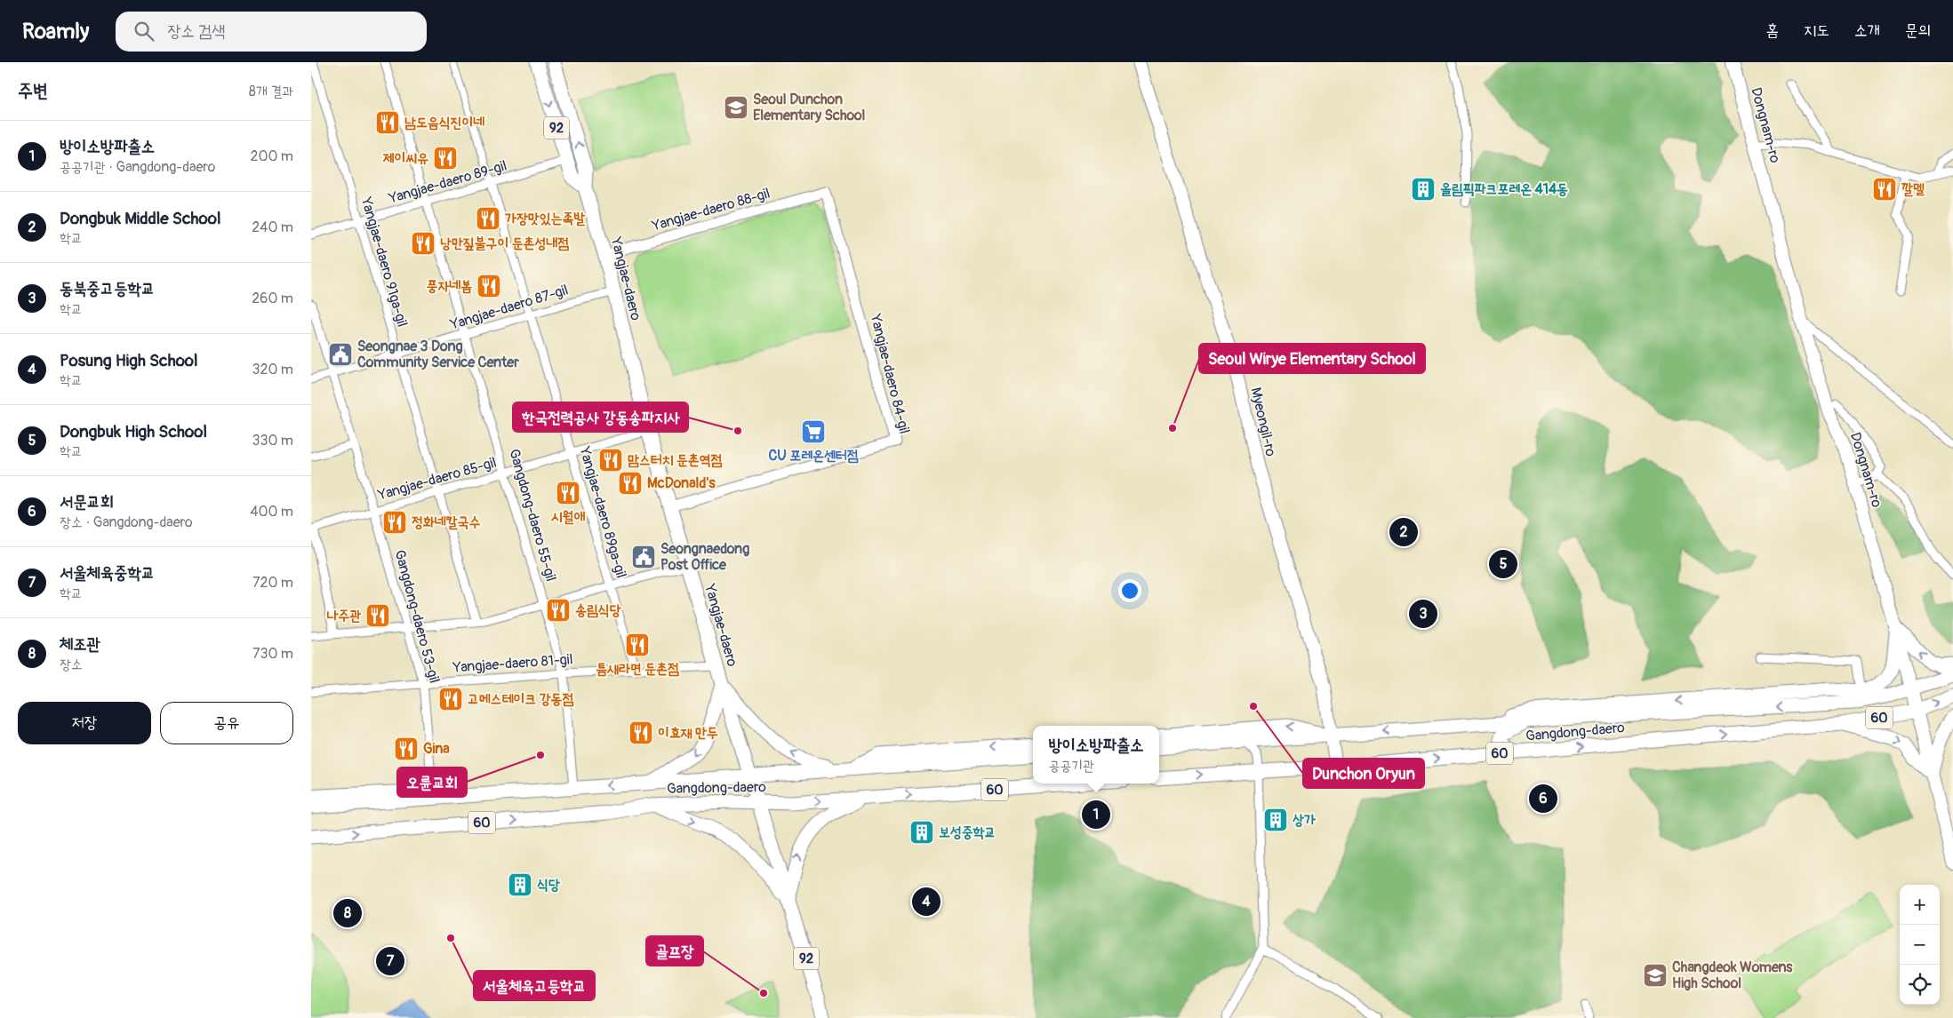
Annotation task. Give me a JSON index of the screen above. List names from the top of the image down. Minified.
{"streets":{"main road":["Dongnam-ro","92","Yangjae-daero","Myeongil-ro","60","Gangdong-daero"],"street":["Yangjae-daero 89-gil","Yangjae-daero 88-gil","Yangjae-daero 91ga-gil","Yangjae-daero 87-gil","Yangjae-daero 84-gil","Yangjae-daero 85-gil","Yangjae-daero 89ga-gil","Gangdong-daero 55-gil","Gangdong-daero 53-gil","Yangjae-daero 81-gil"]},"crossings":[["Dongnam-ro","Gangdong-daero"],["Yangjae-daero 89-gil","Yangjae-daero 91ga-gil"],["Yangjae-daero 89-gil","Yangjae-daero"],["Yangjae-daero 89-gil","Yangjae-daero 89ga-gil"],["Yangjae-daero 89-gil","Gangdong-daero 55-gil"],["Yangjae-daero 88-gil","Yangjae-daero"],["Yangjae-daero 88-gil","Yangjae-daero 84-gil"],["Yangjae-daero 91ga-gil","Yangjae-daero 87-gil"],["Yangjae-daero 91ga-gil","Yangjae-daero 85-gil"],["Yangjae-daero","Yangjae-daero 87-gil"],["Yangjae-daero","Yangjae-daero 84-gil"],["Yangjae-daero","Yangjae-daero 85-gil"],["Yangjae-daero","Yangjae-daero 81-gil"],["Yangjae-daero","Gangdong-daero"],["Yangjae-daero 87-gil","Yangjae-daero 89ga-gil"],["Yangjae-daero 87-gil","Gangdong-daero 55-gil"],["Yangjae-daero 87-gil","Gangdong-daero 53-gil"],["Myeongil-ro","Gangdong-daero"],["Yangjae-daero 85-gil","Yangjae-daero 89ga-gil"],["Yangjae-daero 85-gil","Gangdong-daero 55-gil"],["Yangjae-daero 85-gil","Gangdong-daero 53-gil"],["Yangjae-daero 89ga-gil","Yangjae-daero 81-gil"],["Gangdong-daero 55-gil","Yangjae-daero 81-gil"],["Gangdong-daero 55-gil","Gangdong-daero"],["Gangdong-daero 53-gil","Yangjae-daero 81-gil"],["Gangdong-daero 53-gil","Gangdong-daero"]],"places":{"school or university":["Seoul Dunchon Elementary School","Changdeok Womens High School"],"restaurant":["남도음식진이네","제이씨유","깔멜","가장맛있는족발","낭만짚불구이 둔촌성내점","풍자네봄","맘스터치 둔촌역점","McDonald's","시월애","정화네칼국수","송림식당","나주관","틈새라면 둔촌점","고메스테이크 강동점","이효재 만두","Gina"],"building":["올림픽파크포레온 414동","상가","보성중학교","식당"],"public building":["Seongnae 3 Dong Community Service Center","Seongnaedong Post Office"],"other":["Seoul Wirye Elementary School","한국전력공사 강동송파지사","Dunchon Oryun","오륜교회","서울체육고등학교","골프장"],"supermarket":["CU 포레온센터점"]},"page":{"header":"Roamly","search":"장소 검색","nav":["홈","지도","소개","문의"],"heading":["주변","8개 결과"],"list":[{"mark":"1","name":"방이소방파출소","note":"공공기관 · Gangdong-daero","value":"200 m"},{"mark":"2","name":"Dongbuk Middle School","note":"학교","value":"240 m"},{"mark":"3","name":"동북중고등학교","note":"학교","value":"260 m"},{"mark":"4","name":"Posung High School","note":"학교","value":"320 m"},{"mark":"5","name":"Dongbuk High School","note":"학교","value":"330 m"},{"mark":"6","name":"서문교회","note":"장소 · Gangdong-daero","value":"400 m"},{"mark":"7","name":"서울체육중학교","note":"학교","value":"720 m"},{"mark":"8","name":"체조관","note":"장소","value":"730 m"}],"pins":["2","5","3","6","1","4","8","7"],"buttons":["저장","공유"],"popup":["방이소방파출소","공공기관"],"map_buttons":["+","−"]}}
